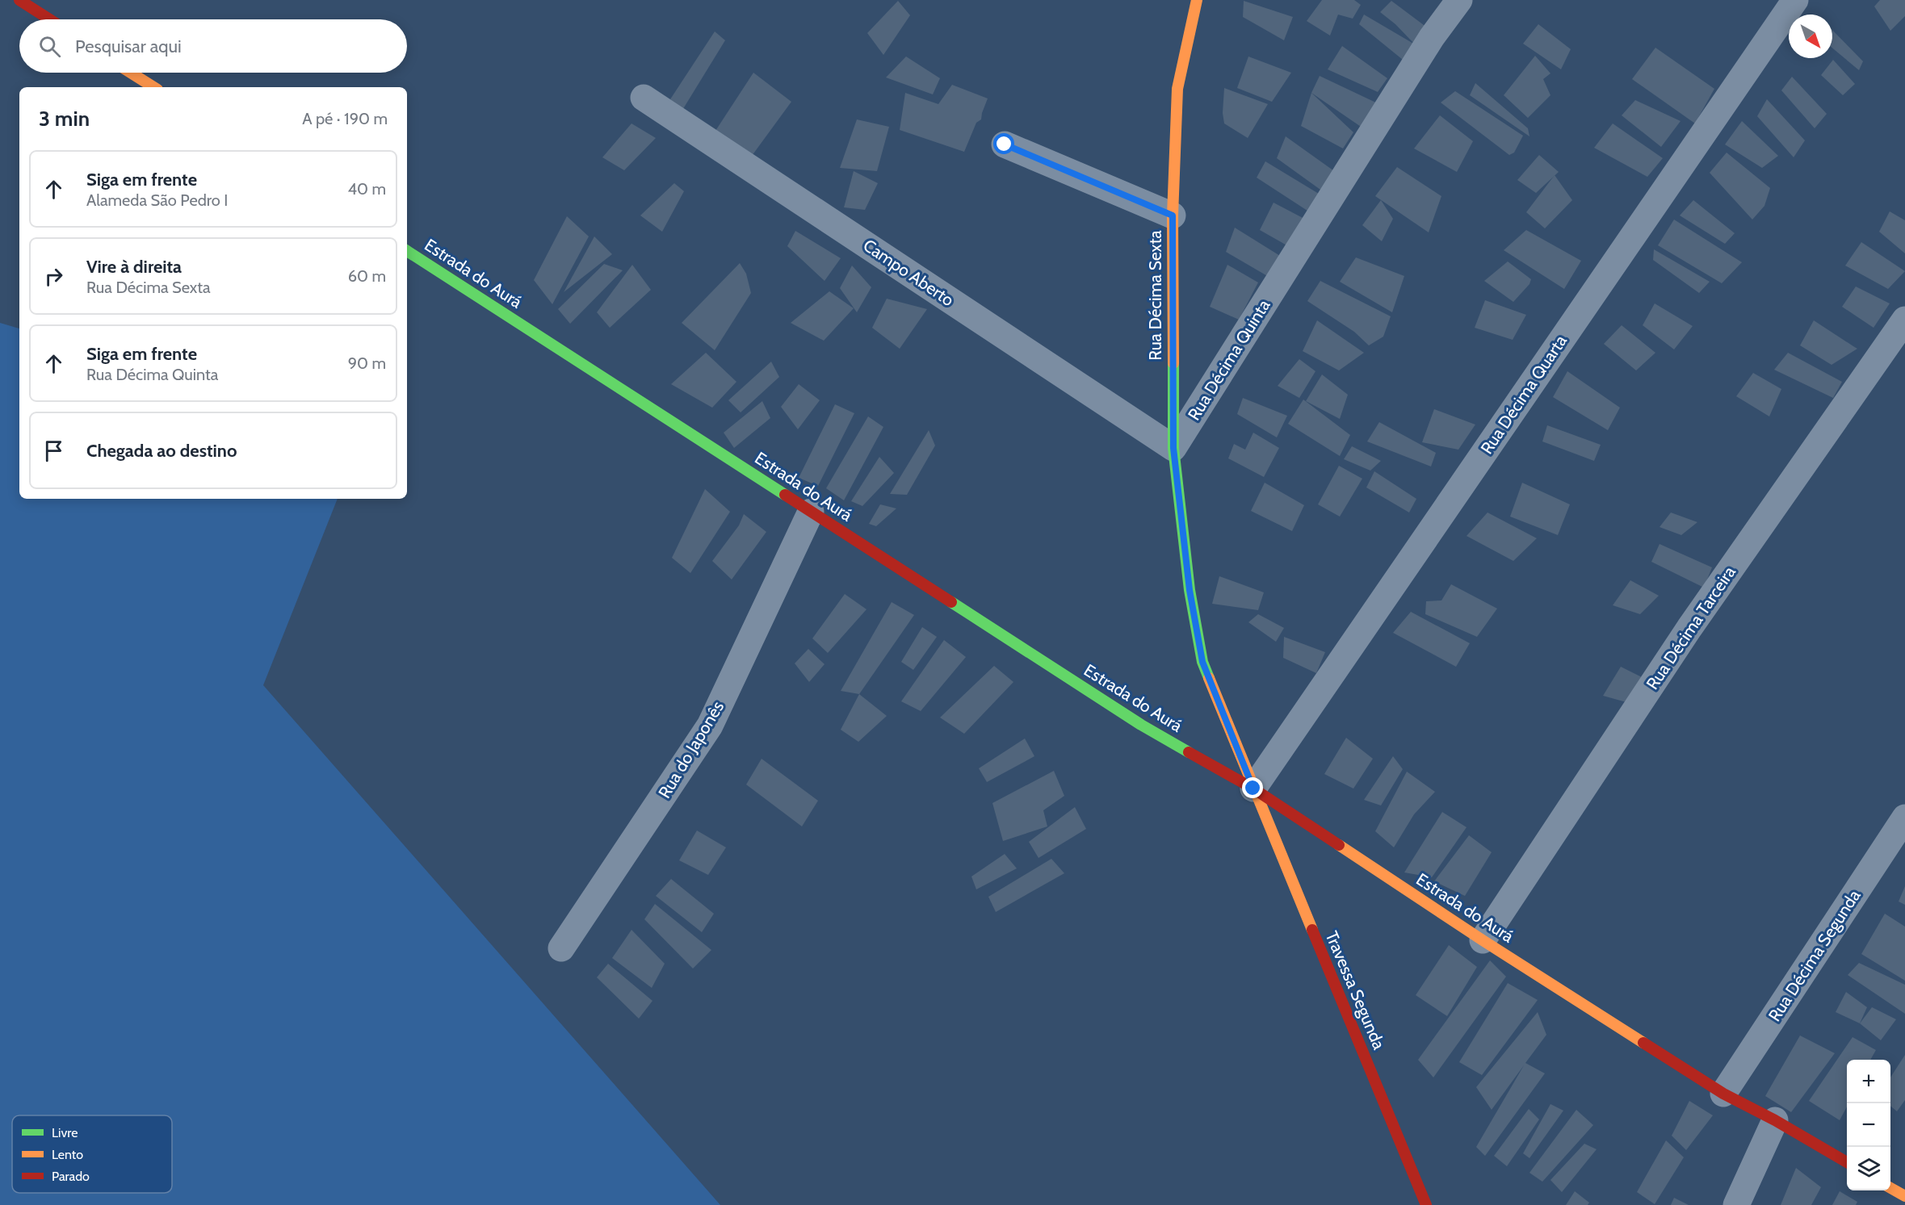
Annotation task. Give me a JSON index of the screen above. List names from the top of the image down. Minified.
{"streets":{"street":["Campo Aberto","Estrada do Aurá","Rua Décima Sexta","Rua Décima Quinta","Rua Décima Quarta","Rua Décima Tarceira","Rua do Japonês","Rua Décima Segunda","Travessa Segunda"]},"crossings":[["Campo Aberto","Rua Décima Sexta"],["Campo Aberto","Rua Décima Quinta"],["Estrada do Aurá","Rua Décima Quarta"],["Estrada do Aurá","Rua Décima Tarceira"],["Estrada do Aurá","Rua do Japonês"],["Estrada do Aurá","Rua Décima Segunda"],["Estrada do Aurá","Travessa Segunda"],["Rua Décima Sexta","Rua Décima Quinta"],["Rua Décima Quarta","Travessa Segunda"]],"legend":["Livre","Lento","Parado"],"north":"bottom right","page":{"search":"Pesquisar aqui","heading":["3 min","A pé · 190 m"],"list":[["Siga em frente","Alameda São Pedro I","40 m"],["Vire à direita","Rua Décima Sexta","60 m"],["Siga em frente","Rua Décima Quinta","90 m"],"Chegada ao destino"],"map_buttons":["+","−"]}}
